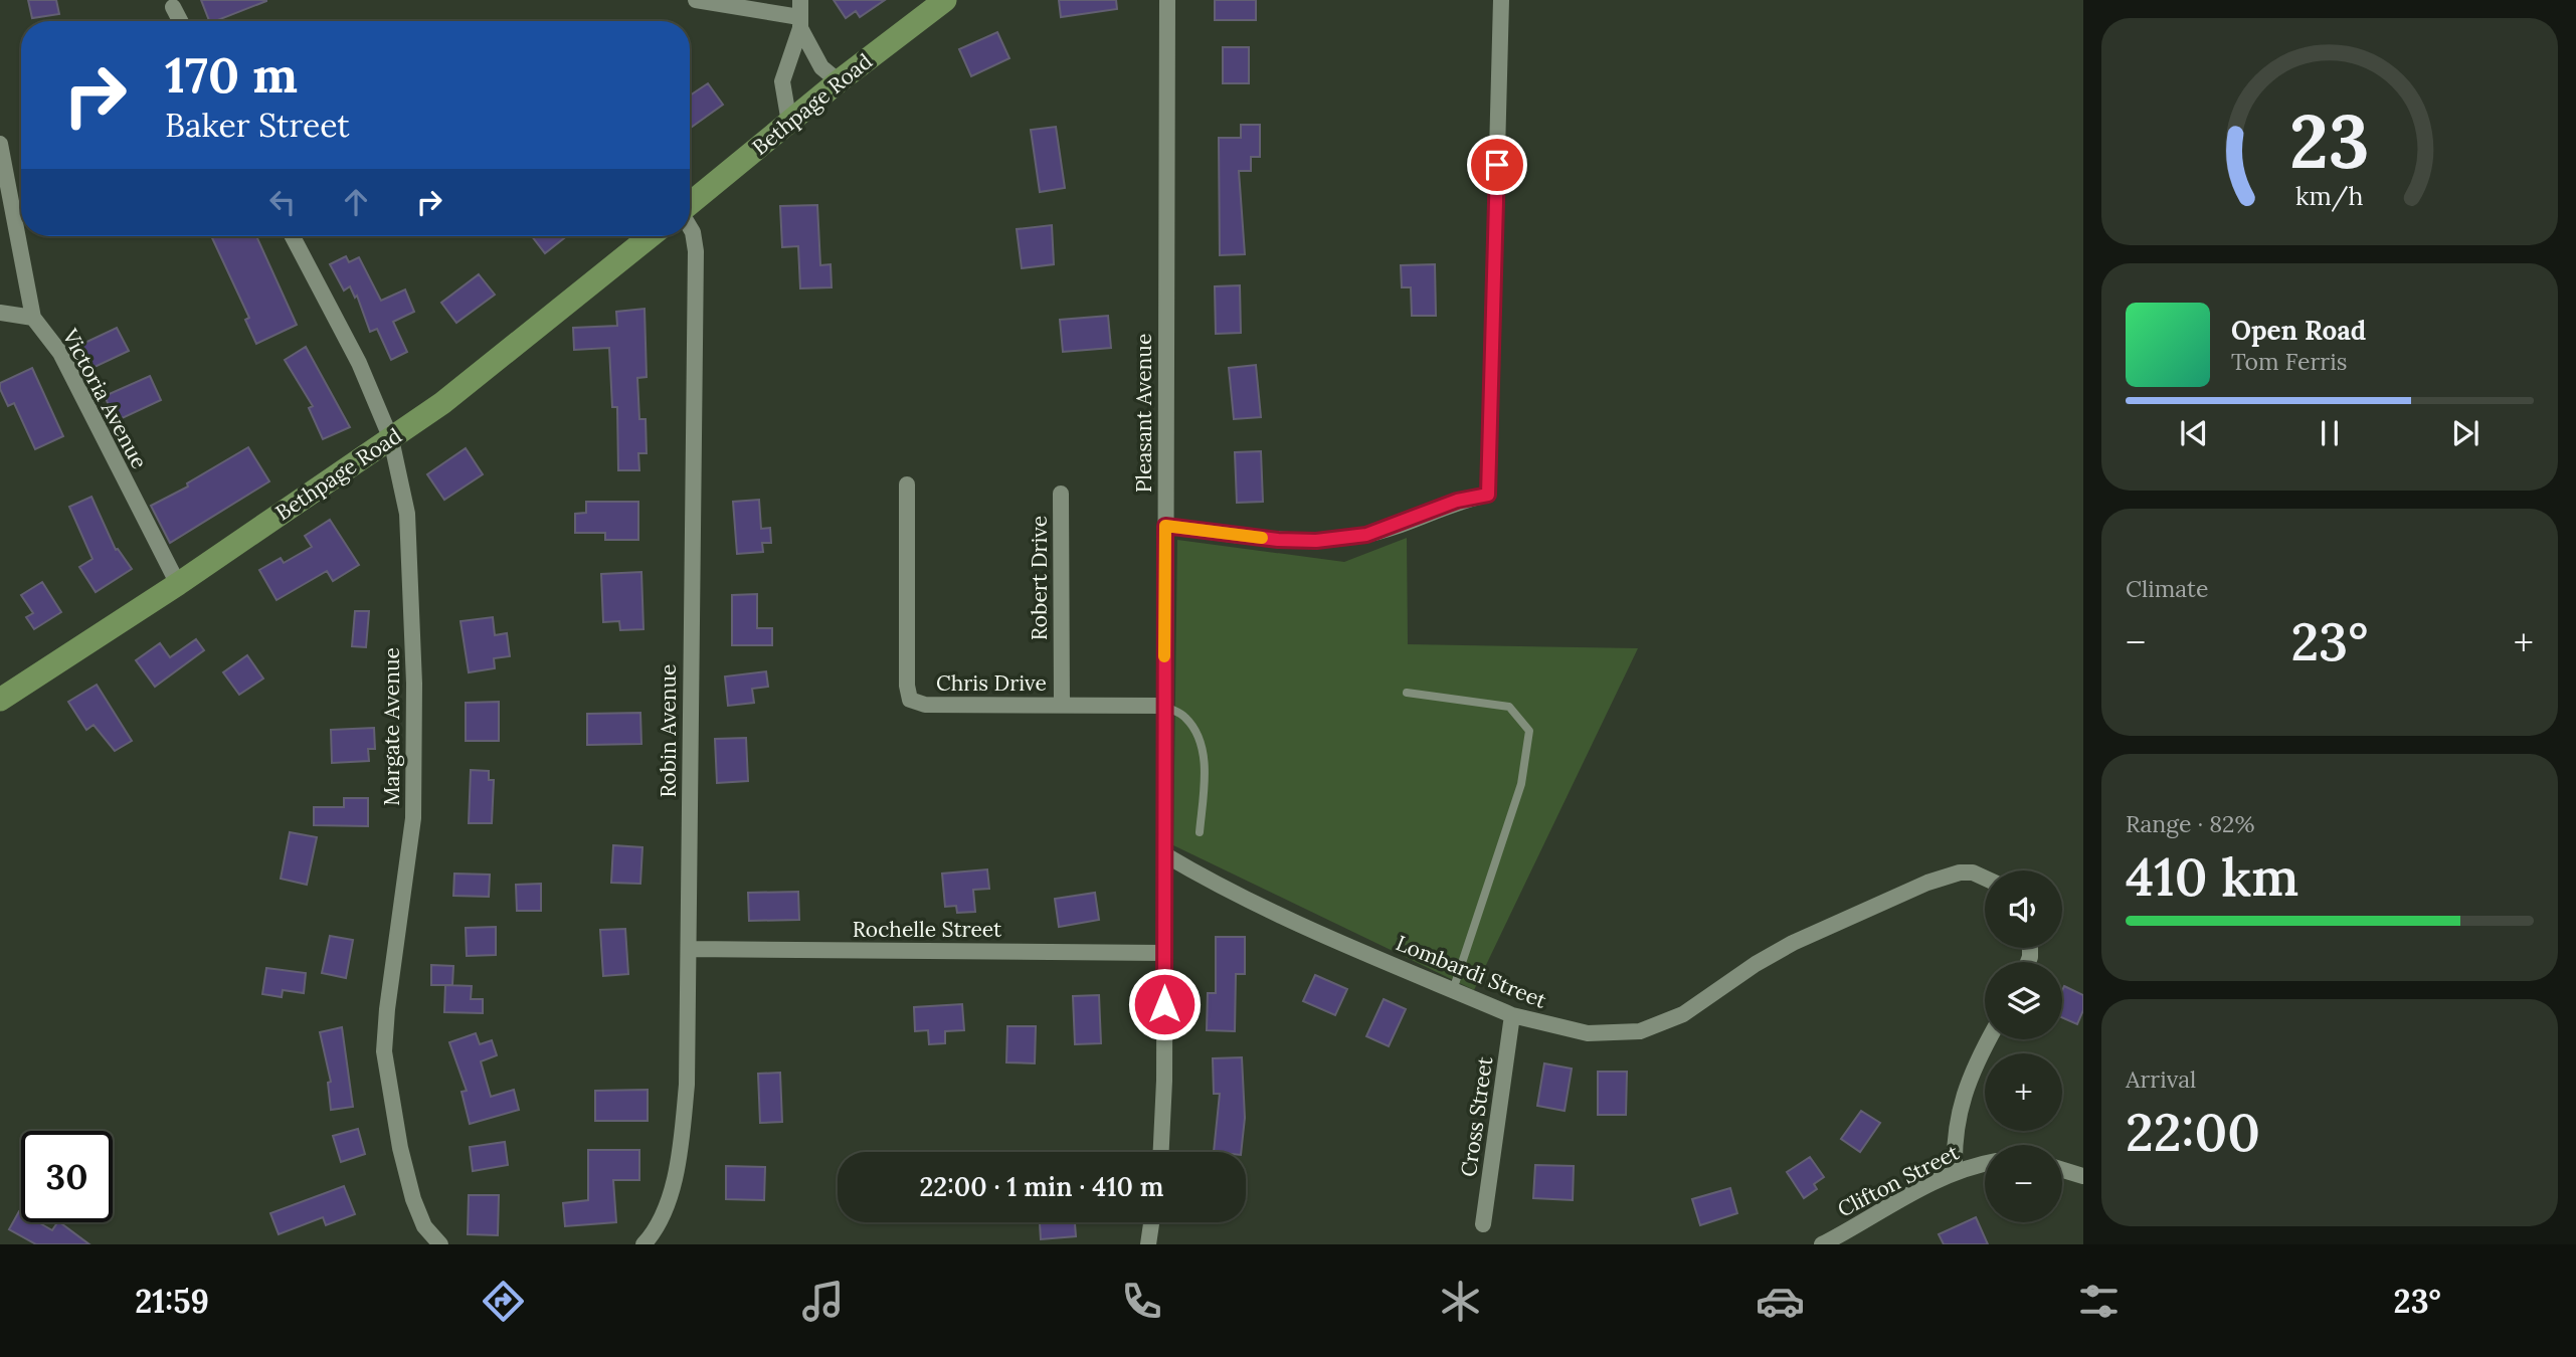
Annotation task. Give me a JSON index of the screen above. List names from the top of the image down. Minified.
{"streets":{"street":["Bethpage Road","Victoria Avenue","Pleasant Avenue","Robert Drive","Chris Drive","Margate Avenue","Robin Avenue","Rochelle Street","Lombardi Street","Cross Street","Clifton Street"]},"crossings":[["Bethpage Road","Victoria Avenue"],["Bethpage Road","Margate Avenue"],["Pleasant Avenue","Chris Drive"],["Pleasant Avenue","Rochelle Street"],["Pleasant Avenue","Lombardi Street"],["Robert Drive","Chris Drive"],["Robin Avenue","Rochelle Street"],["Lombardi Street","Cross Street"]],"page":{"turn":["170 m","Baker Street"],"song":["Open Road","Tom Ferris"],"tile":["Climate",["Range · 82%","410 km"],["Arrival","22:00"]],"heat":["−","23°","+"],"map_buttons":["+","−"],"limit":"30","trip":"22:00 · 1 min · 410 m","tabs":["21:59","23°"],"gauge":["23","km/h"]}}
